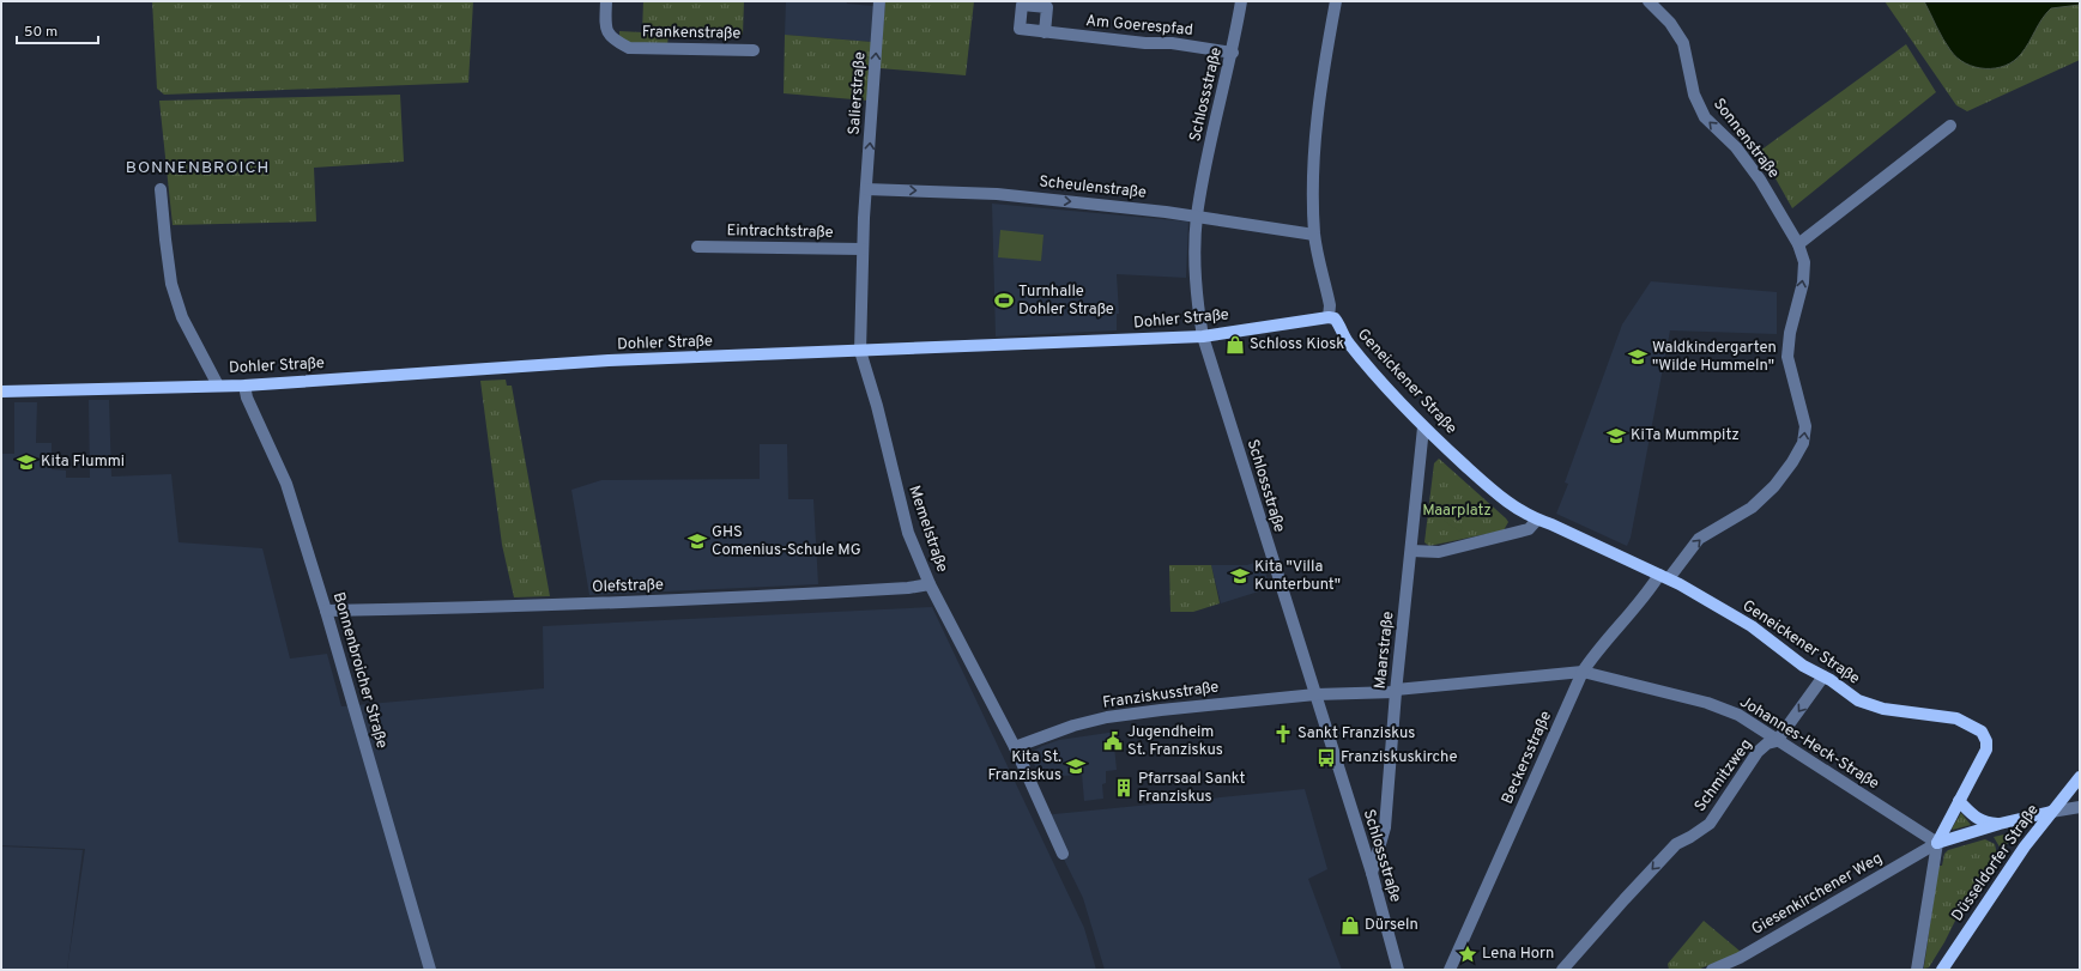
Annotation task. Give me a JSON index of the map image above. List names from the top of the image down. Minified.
{"streets":{"main road":["Dohler Straße","Geneickener Straße","Düsseldorfer Straße"],"street":["Am Goerespfad","Frankenstraße","Salierstraße","Schlossstraße","Sonnenstraße","Scheulenstraße","Eintrachtstraße","Memelstraße","Olefstraße","Maarstraße","Bonnenbroicher Straße","Franziskusstraße","Johannes-Heck-Straße","Beckersstraße","Schmitzweg","Giesenkirchener Weg"]},"crossings":[["Am Goerespfad","Schlossstraße"],["Salierstraße","Scheulenstraße"],["Salierstraße","Memelstraße"],["Schlossstraße","Scheulenstraße"],["Schlossstraße","Dohler Straße"],["Schlossstraße","Maarstraße"],["Schlossstraße","Franziskusstraße"],["Schlossstraße","Johannes-Heck-Straße"],["Sonnenstraße","Geneickener Straße"],["Sonnenstraße","Beckersstraße"],["Scheulenstraße","Memelstraße"],["Eintrachtstraße","Memelstraße"],["Dohler Straße","Geneickener Straße"],["Dohler Straße","Memelstraße"],["Dohler Straße","Bonnenbroicher Straße"],["Geneickener Straße","Maarstraße"],["Geneickener Straße","Johannes-Heck-Straße"],["Geneickener Straße","Beckersstraße"],["Geneickener Straße","Schmitzweg"],["Geneickener Straße","Giesenkirchener Weg"],["Memelstraße","Olefstraße"],["Memelstraße","Franziskusstraße"],["Olefstraße","Bonnenbroicher Straße"],["Maarstraße","Johannes-Heck-Straße"],["Franziskusstraße","Johannes-Heck-Straße"],["Johannes-Heck-Straße","Beckersstraße"],["Johannes-Heck-Straße","Schmitzweg"],["Johannes-Heck-Straße","Giesenkirchener Weg"]],"one_way":["Salierstraße","Sonnenstraße","Scheulenstraße","Schmitzweg"],"districts":["BONNENBROICH"],"parks":["Maarplatz"],"places":{"sports":["Turnhalle Dohler Straße"],"shop":["Schloss Kiosk","Dürseln"],"school or university":["Waldkindergarten \"Wilde Hummeln\"","KiTa Mummpitz","Kita Flummi","GHS Comenius-Schule MG","Kita \"Villa Kunterbunt\"","Kita St. Franziskus"],"church":["Sankt Franziskus"],"public building":["Jugendheim St. Franziskus"],"bus stop":["Franziskuskirche"],"building":["Pfarrsaal Sankt Franziskus"],"place":["Lena Horn"]},"scale_bar":"50 m"}
